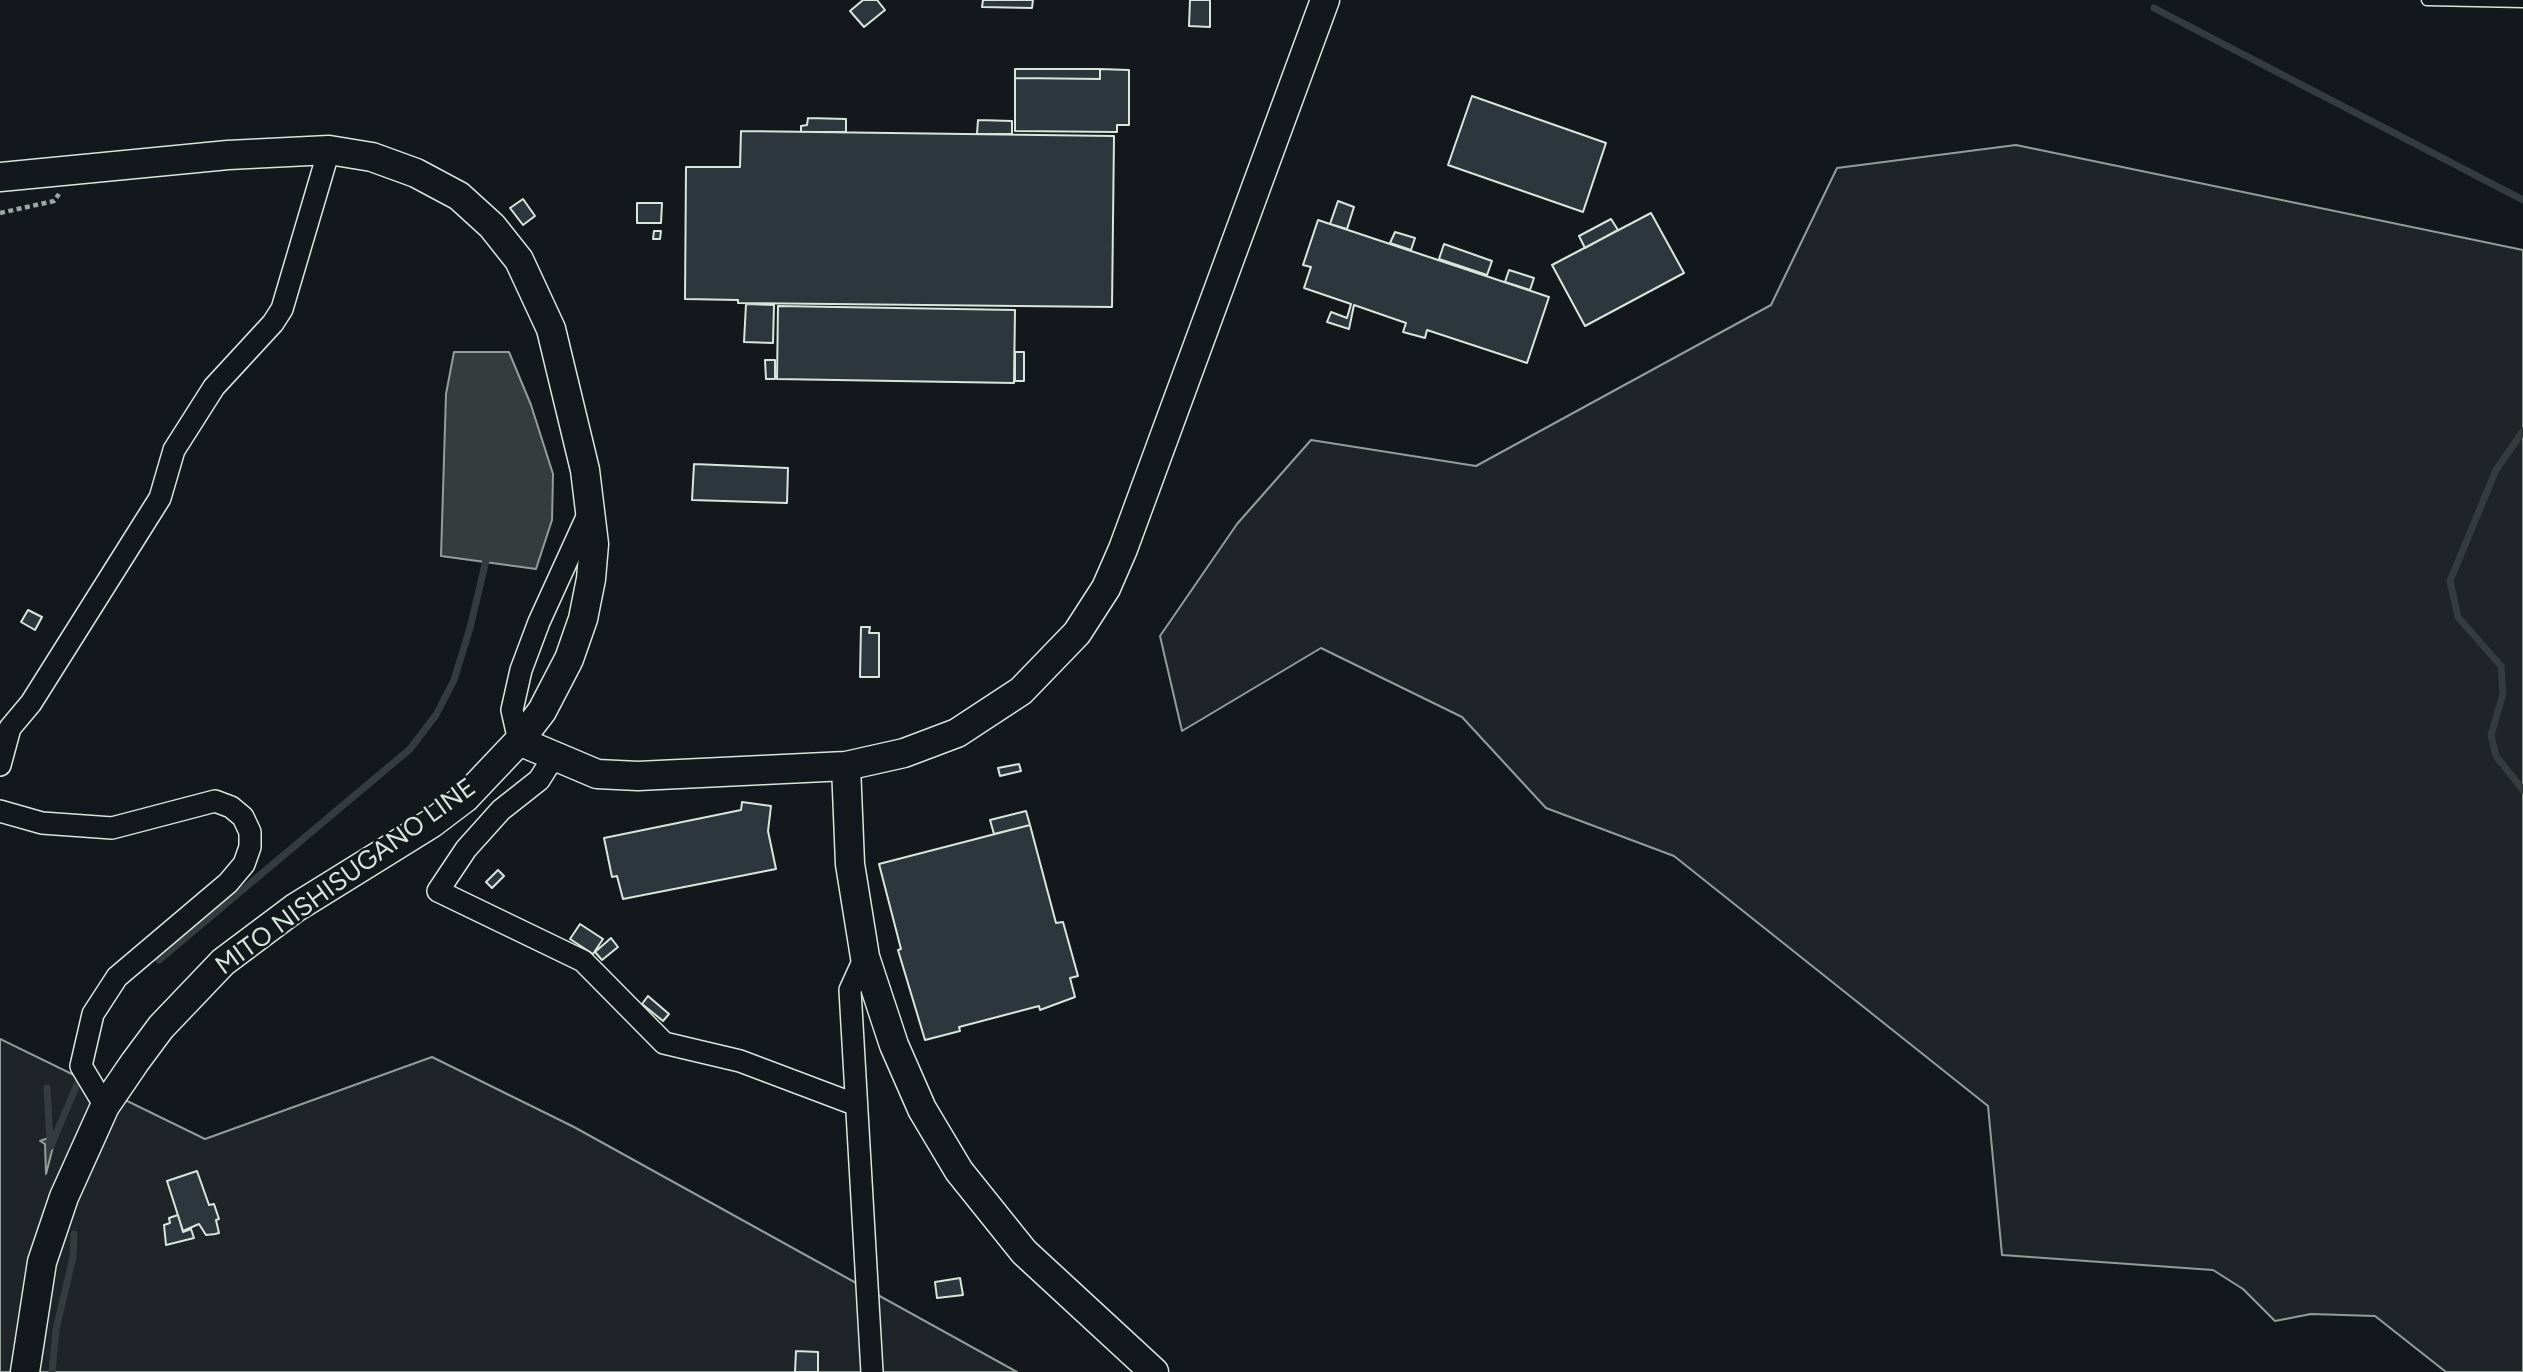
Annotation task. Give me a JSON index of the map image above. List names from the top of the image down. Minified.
{"streets":{"street":["MITO NISHISUGANO LINE"]}}
